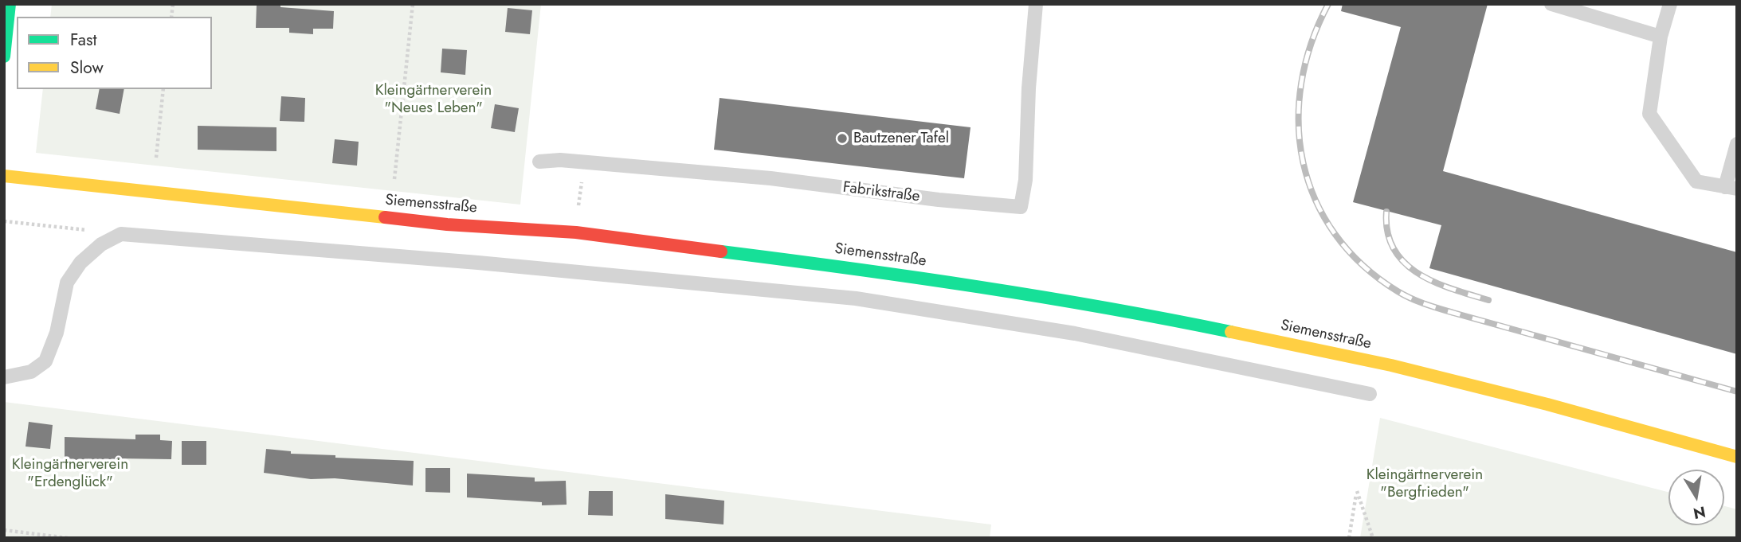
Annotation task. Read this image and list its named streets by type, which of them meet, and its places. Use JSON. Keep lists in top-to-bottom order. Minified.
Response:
{"streets":{"main road":["Siemensstraße"],"lane":["Fabrikstraße"]},"parks":["Kleingärtnerverein \"Neues Leben\"","Kleingärtnerverein \"Erdenglück\"","Kleingärtnerverein \"Bergfrieden\""],"places":["Bautzener Tafel"],"legend":["Fast","Slow"],"north":"bottom"}
